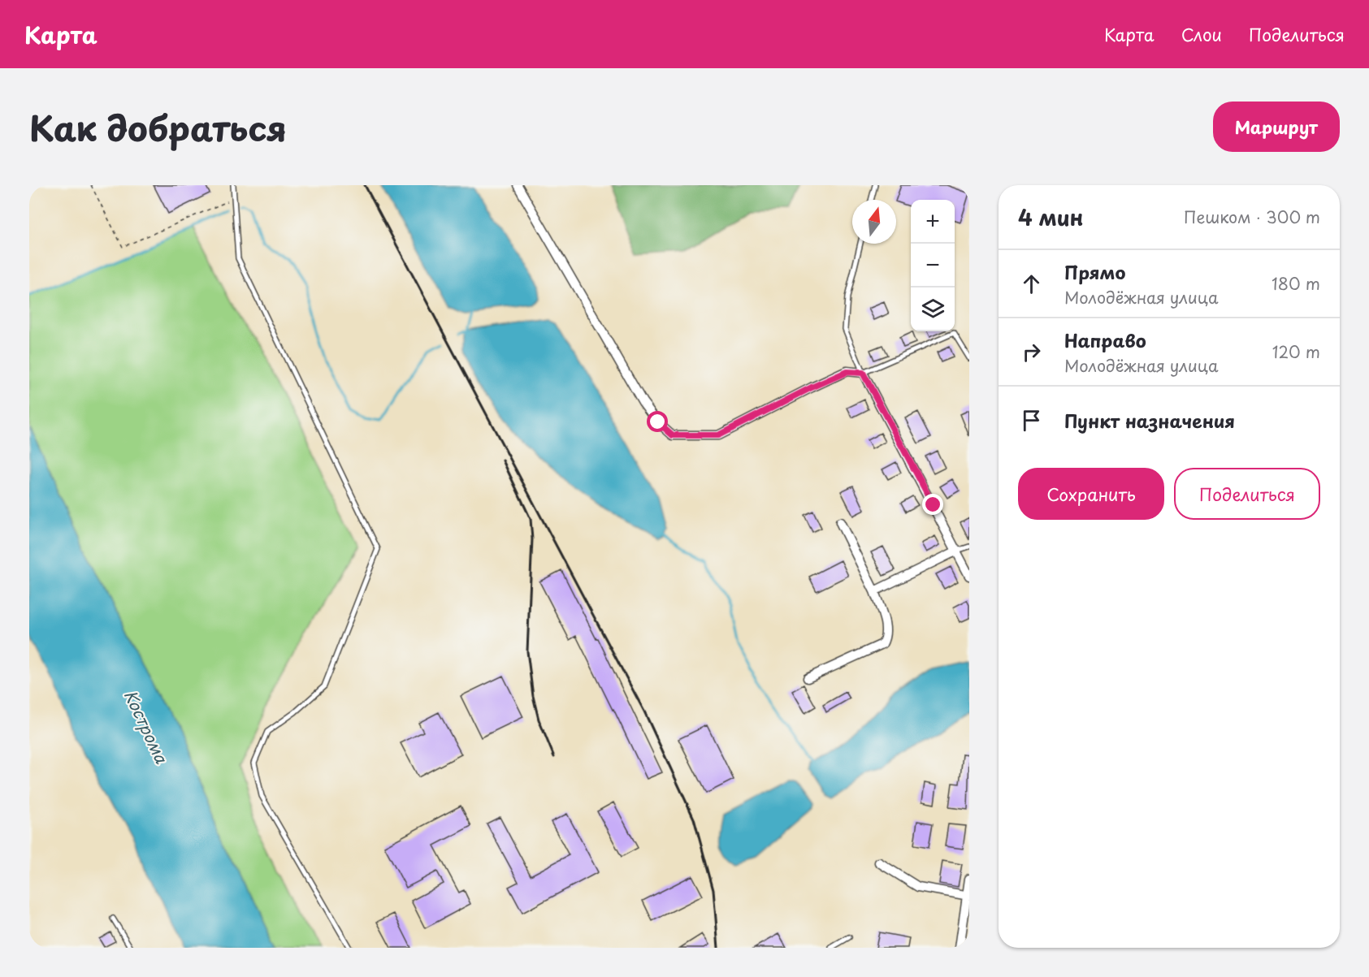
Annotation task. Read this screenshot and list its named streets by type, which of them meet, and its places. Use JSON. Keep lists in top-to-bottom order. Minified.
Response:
{"water":["Кострома"],"north":"top","page":{"header":"Карта","nav":["Карта","Слои","Поделиться"],"title":"Как добраться","buttons":["Маршрут",["Сохранить","Поделиться"]],"heading":["4 мин","Пешком · 300 m"],"map_buttons":["+","−"],"list":[["Прямо","Молодёжная улица","180 m"],["Направо","Молодёжная улица","120 m"],"Пункт назначения"]}}
